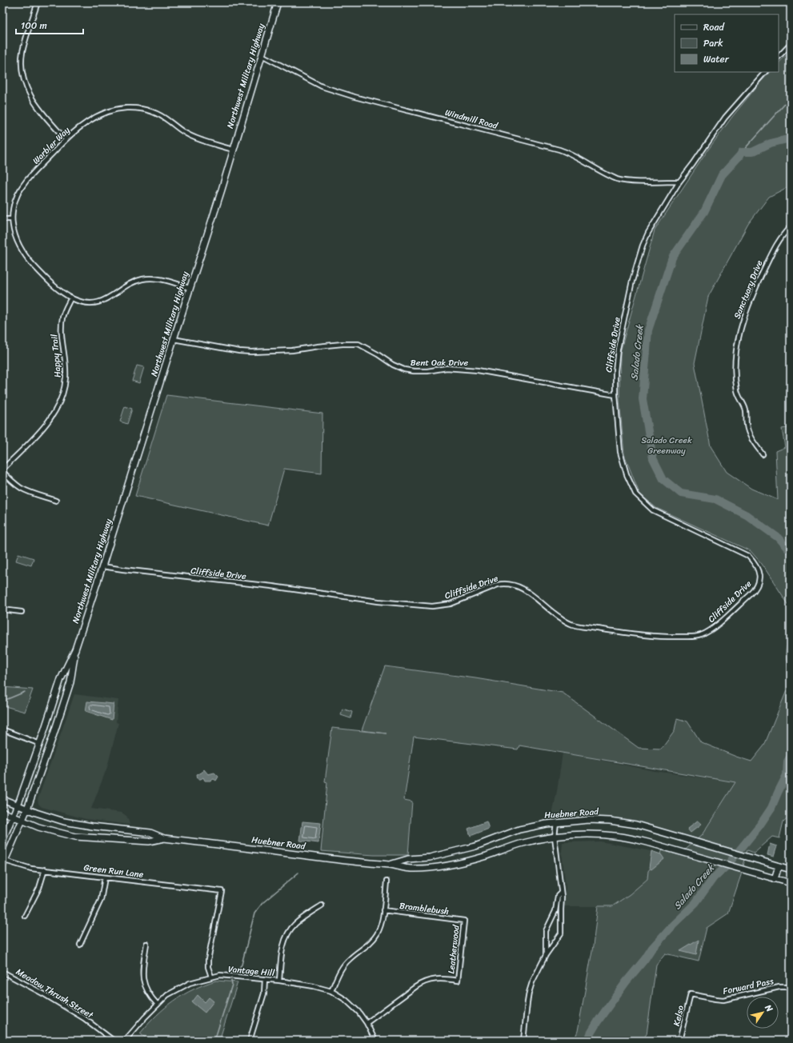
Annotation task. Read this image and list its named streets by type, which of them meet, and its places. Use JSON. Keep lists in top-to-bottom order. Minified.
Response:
{"streets":{"main road":["Northwest Military Highway","Huebner Road"],"street":["Windmill Road","Warbler Way","Sanctuary Drive","Cliffside Drive","Happy Trail","Bent Oak Drive","Green Run Lane","Bramblebush","Leatherwood","Vantage Hill","Forward Pass","Meadow Thrush Street","Kelso"]},"crossings":[["Northwest Military Highway","Windmill Road"],["Northwest Military Highway","Warbler Way"],["Northwest Military Highway","Cliffside Drive"],["Northwest Military Highway","Bent Oak Drive"],["Northwest Military Highway","Huebner Road"],["Northwest Military Highway","Green Run Lane"],["Windmill Road","Cliffside Drive"],["Warbler Way","Happy Trail"],["Cliffside Drive","Bent Oak Drive"],["Green Run Lane","Vantage Hill"],["Bramblebush","Leatherwood"],["Leatherwood","Vantage Hill"],["Forward Pass","Kelso"]],"water":["Salado Creek"],"parks":["Salado Creek Greenway"],"legend":["Road","Park","Water"],"scale_bar":"100 m","north":"top right"}
